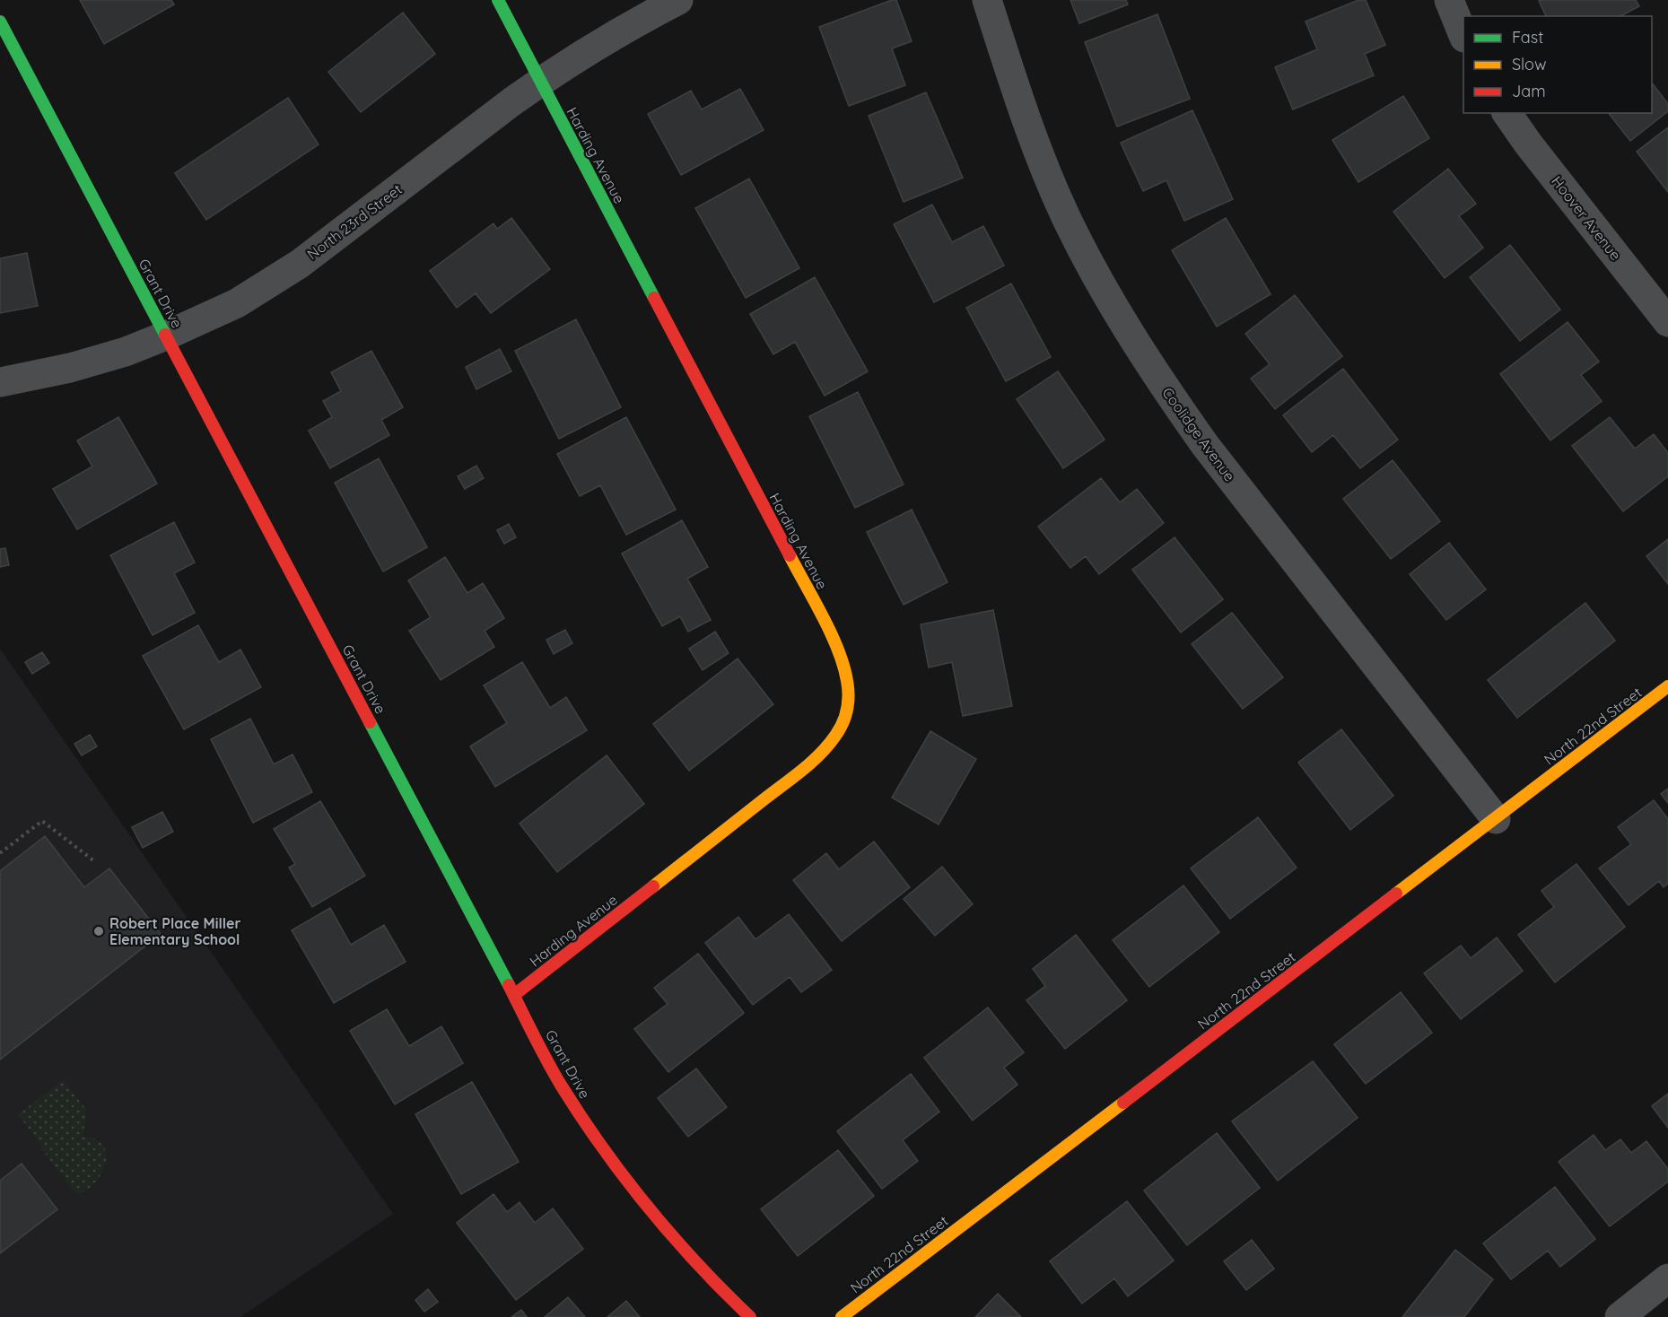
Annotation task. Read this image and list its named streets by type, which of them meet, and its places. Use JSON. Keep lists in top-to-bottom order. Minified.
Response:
{"streets":{"street":["Harding Avenue","Hoover Avenue","North 23rd Street","Grant Drive","Coolidge Avenue","North 22nd Street"]},"crossings":[["Harding Avenue","North 23rd Street"],["Harding Avenue","Grant Drive"],["North 23rd Street","Grant Drive"],["Coolidge Avenue","North 22nd Street"]],"places":["Robert Place Miller Elementary School"],"legend":["Fast","Slow","Jam"]}
